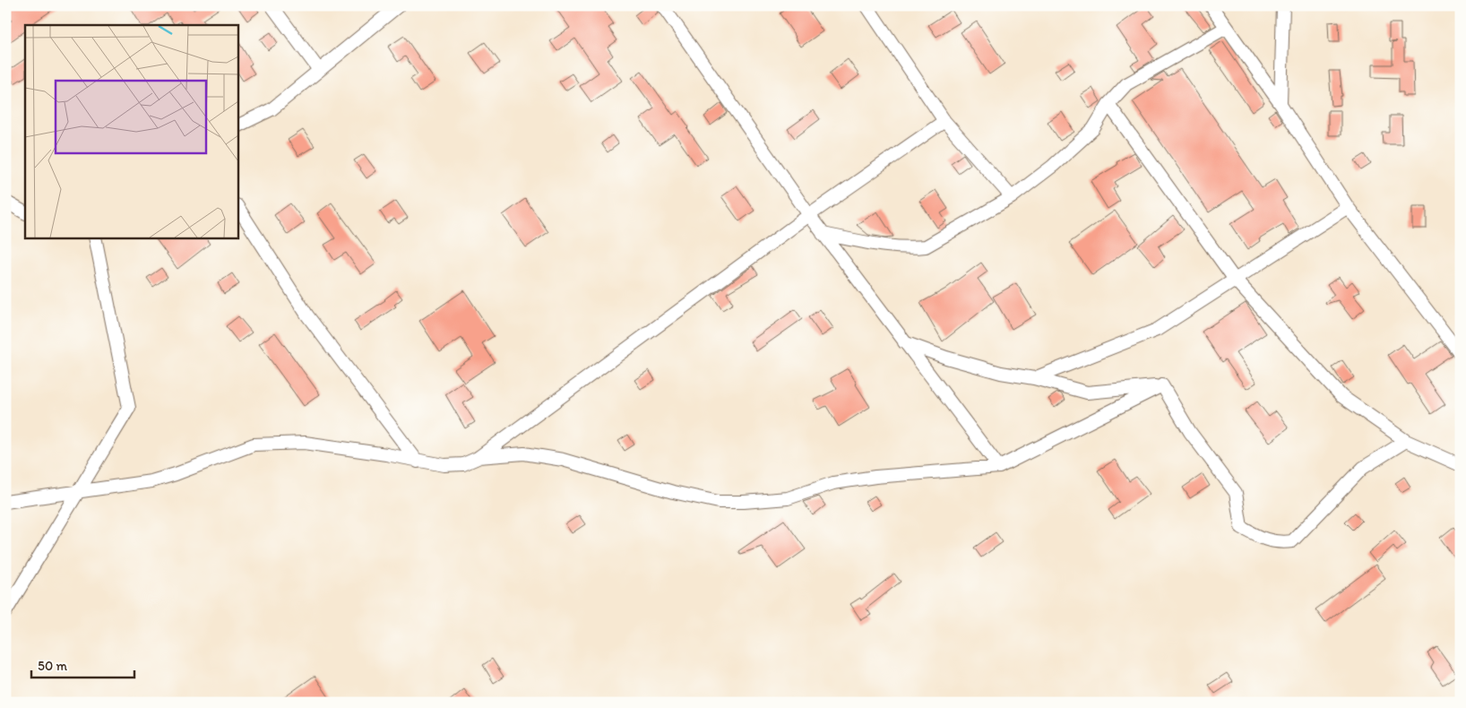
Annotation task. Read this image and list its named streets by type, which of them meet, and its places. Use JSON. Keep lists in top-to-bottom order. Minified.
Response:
{"scale_bar":"50 m"}
